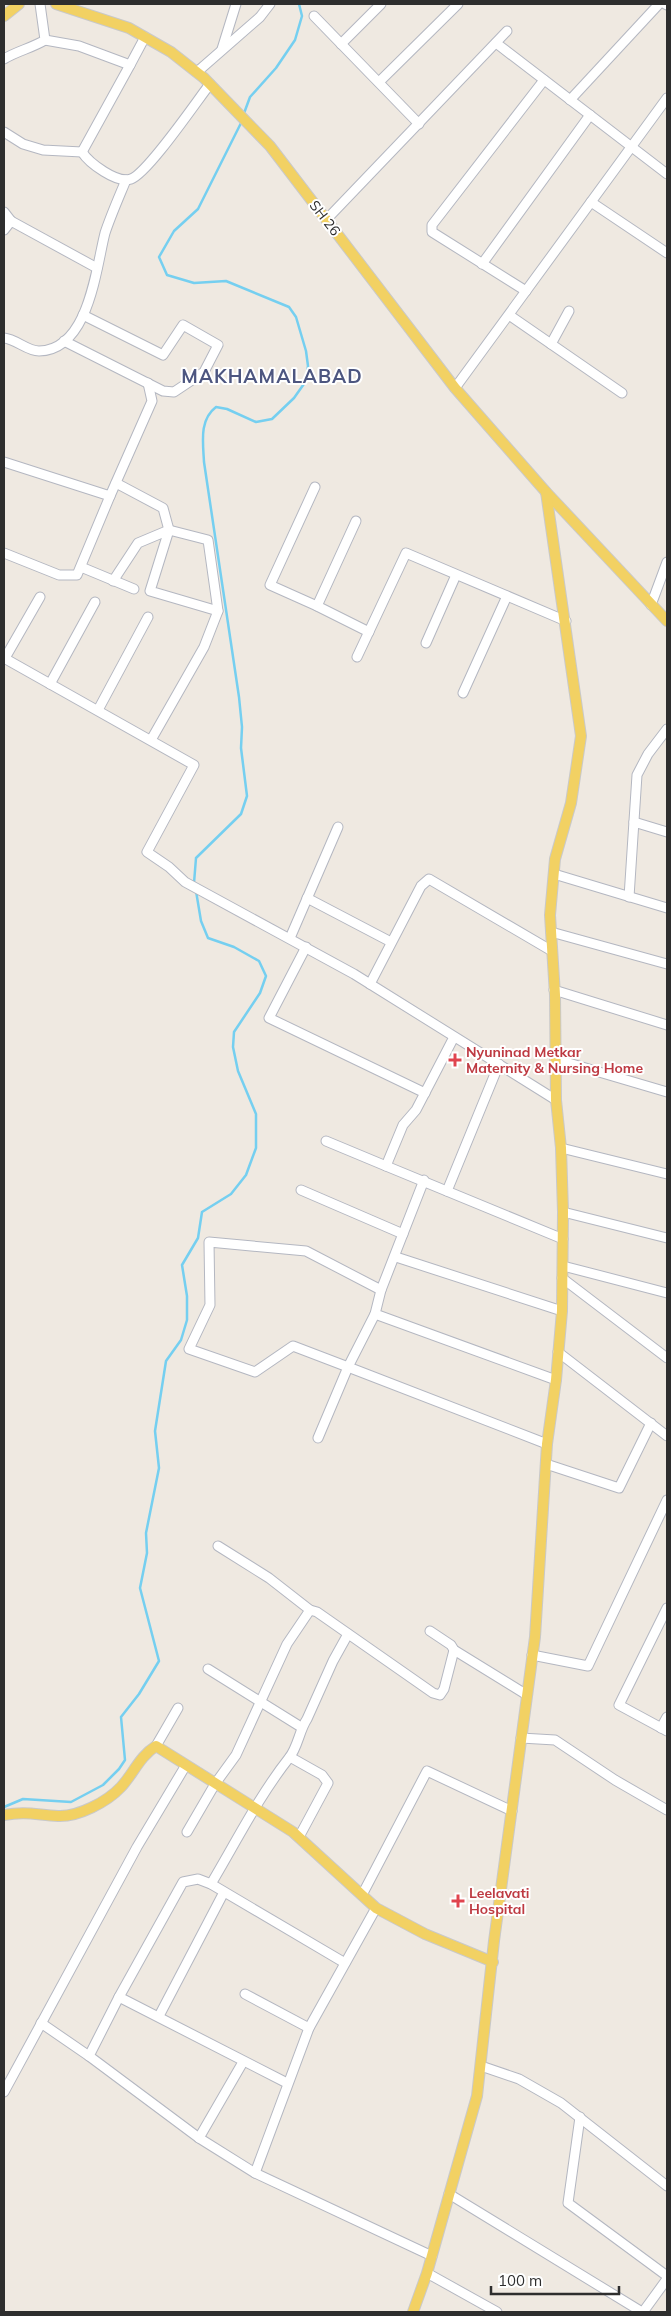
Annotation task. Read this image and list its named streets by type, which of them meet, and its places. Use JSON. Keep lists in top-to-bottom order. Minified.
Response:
{"streets":{"main road":["SH 26"]},"districts":["MAKHAMALABAD"],"places":{"health":["Nyuninad Metkar Maternity & Nursing Home","Leelavati Hospital"]},"scale_bar":"100 m"}
